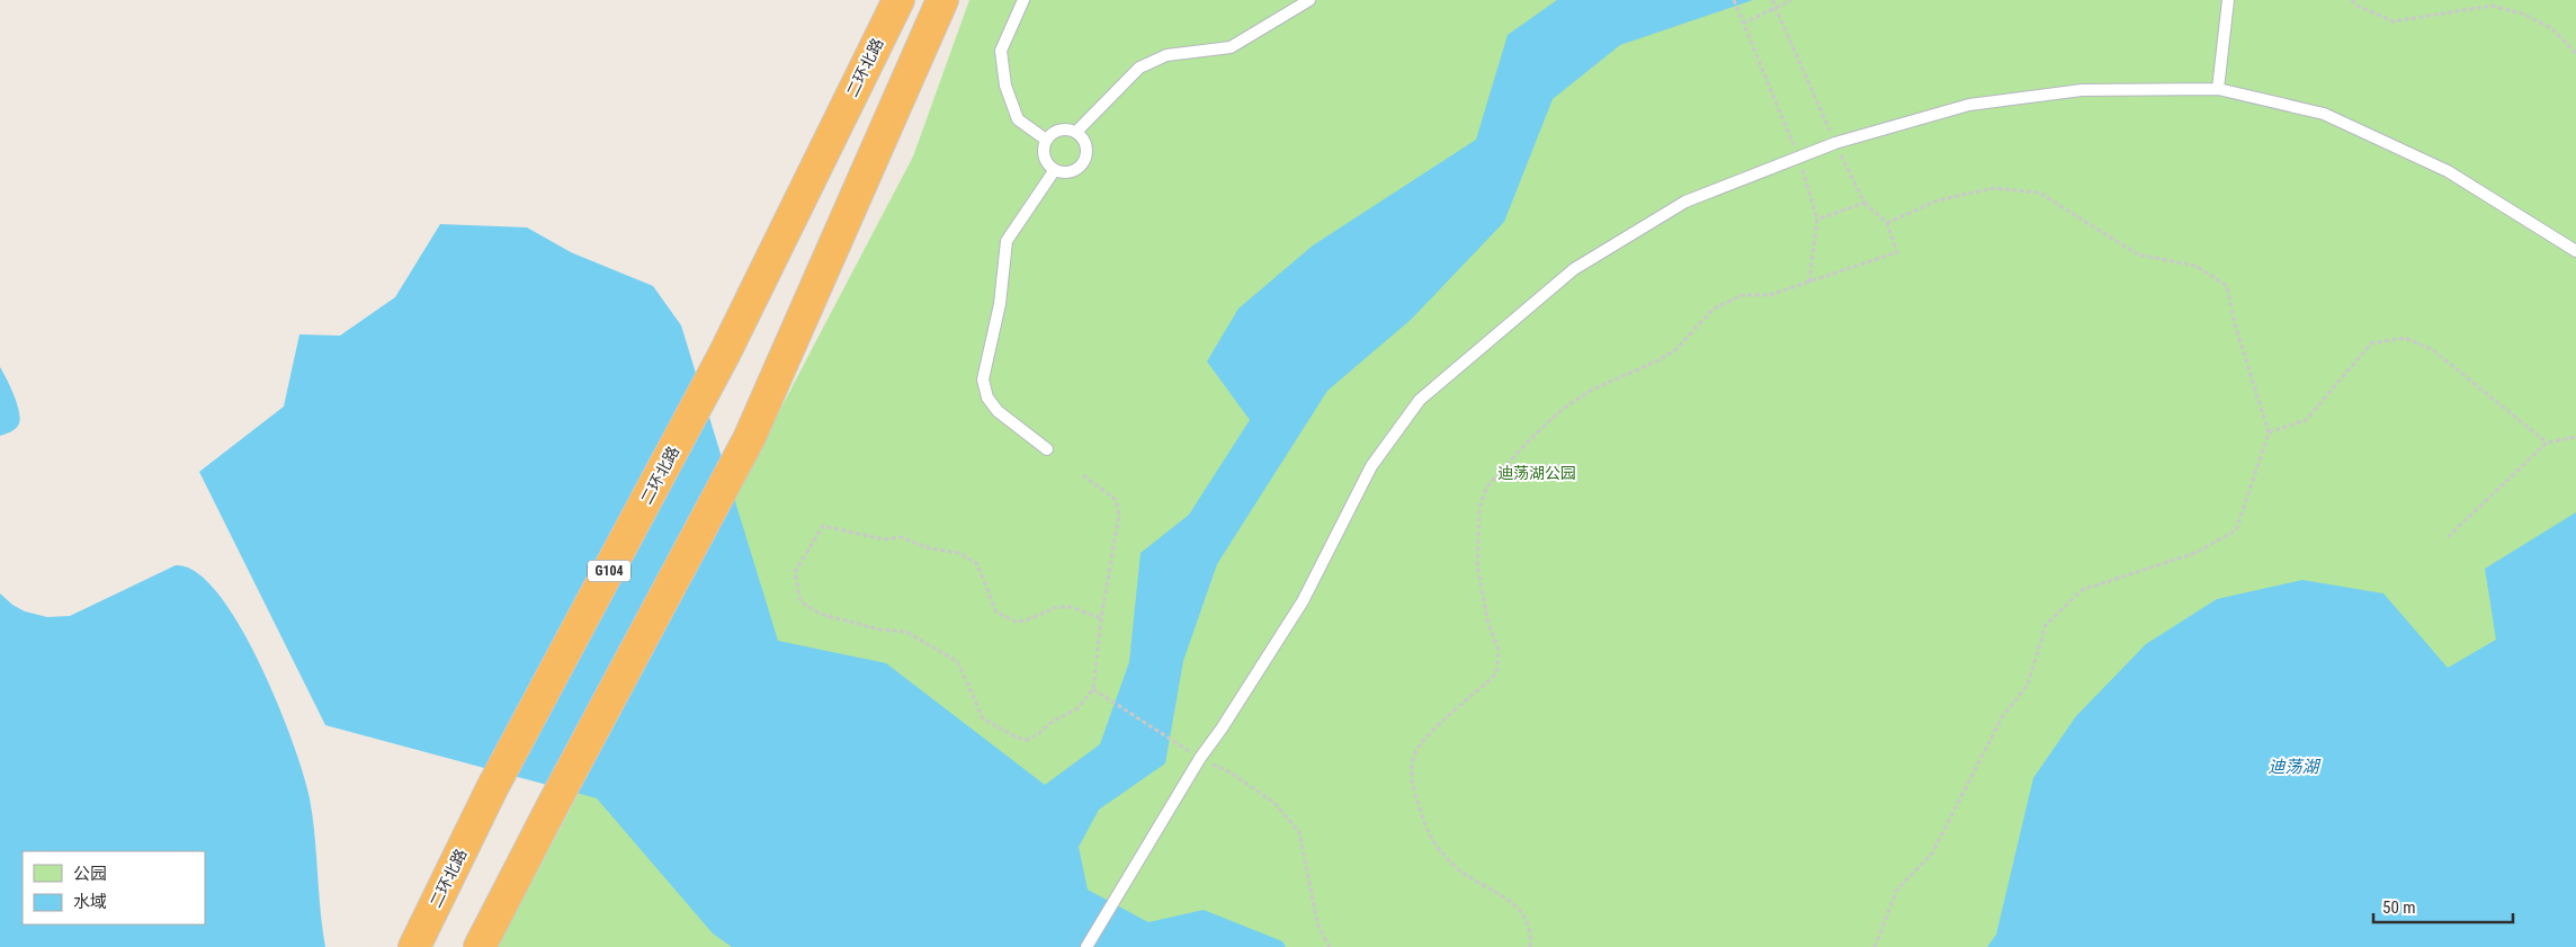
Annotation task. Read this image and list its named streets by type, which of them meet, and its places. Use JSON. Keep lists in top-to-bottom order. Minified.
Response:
{"streets":{"highway":["二环北路","G104"]},"water":["迪荡湖"],"parks":["迪荡湖公园"],"legend":["公园","水域"],"scale_bar":"50 m"}
